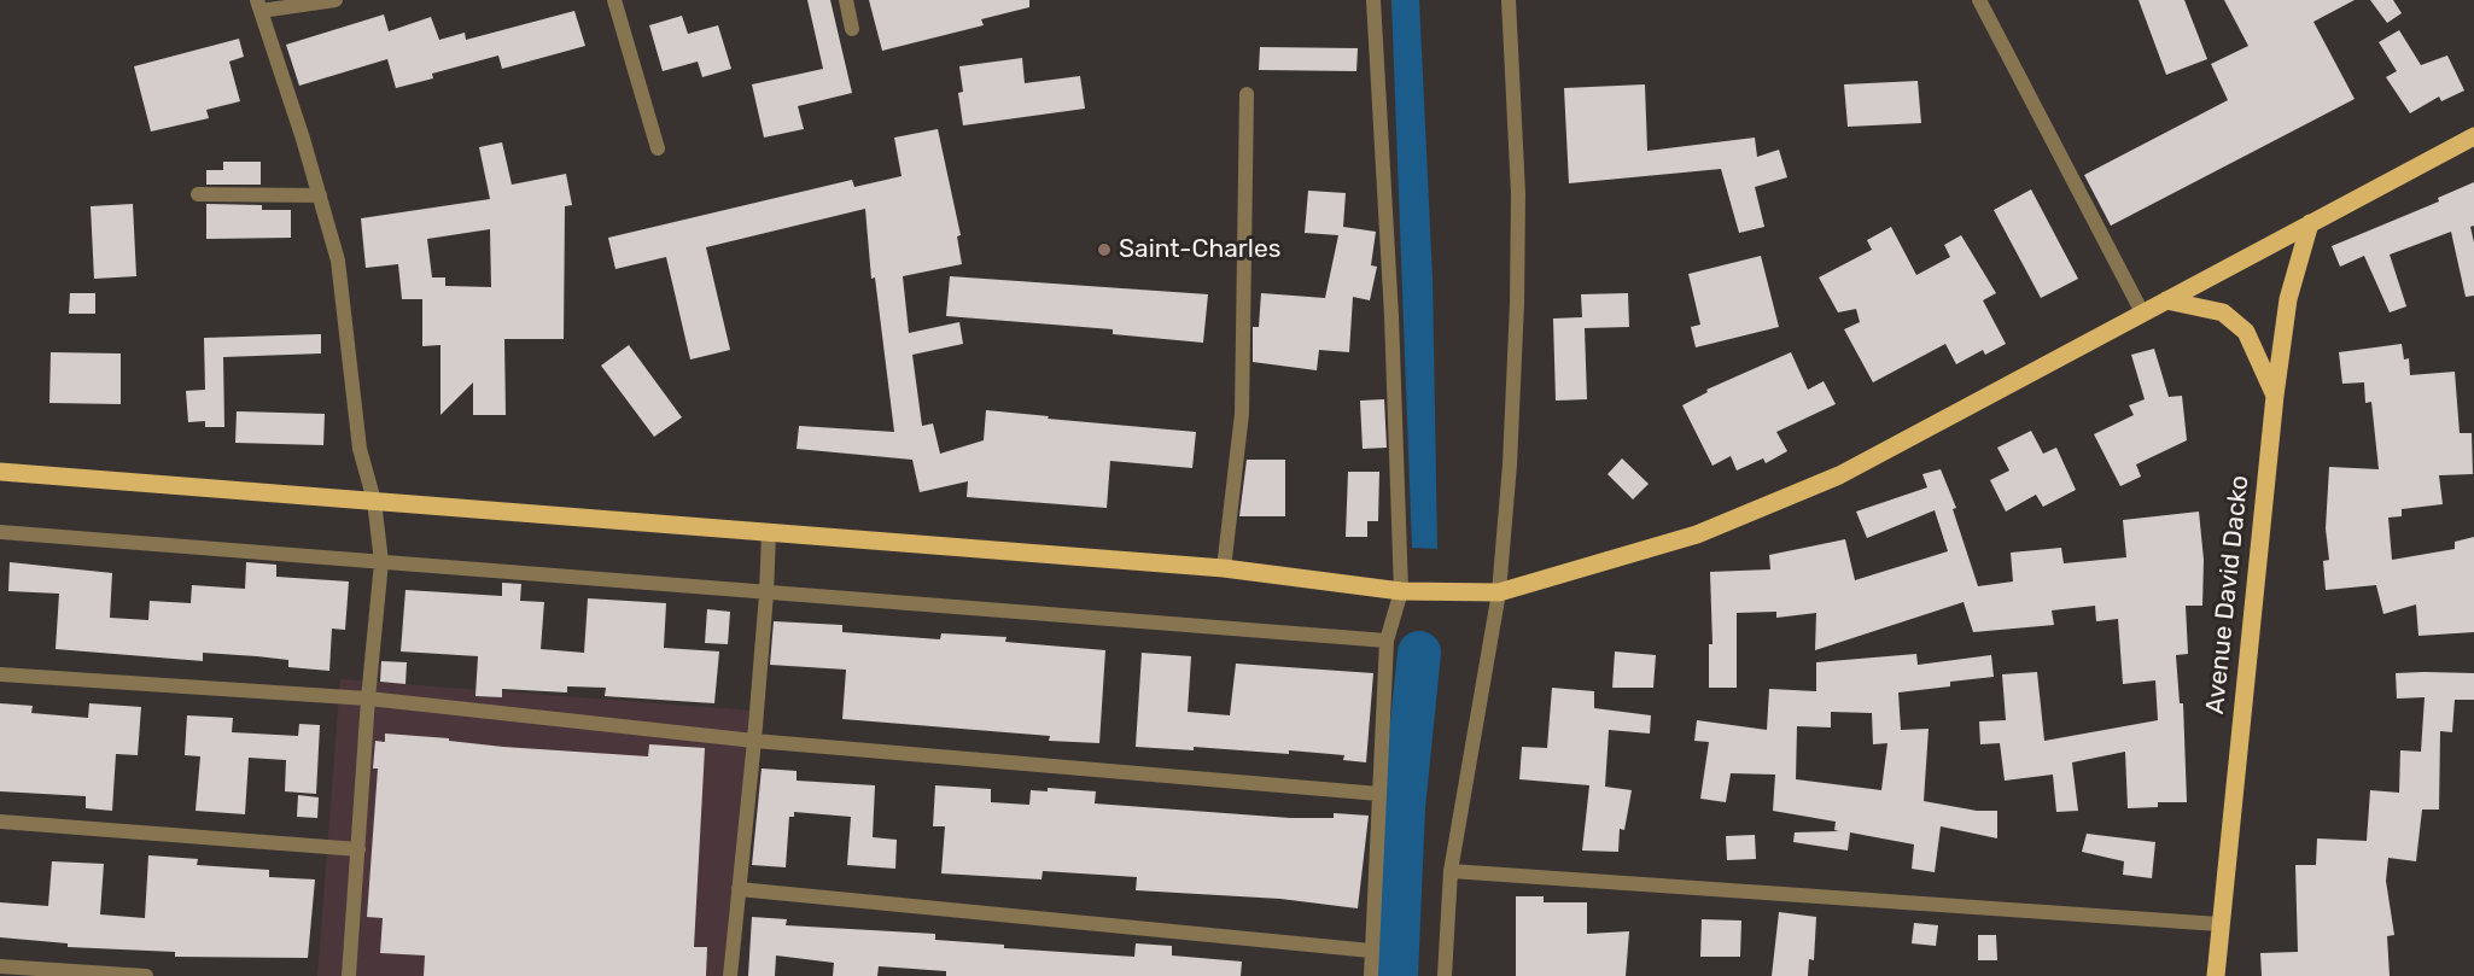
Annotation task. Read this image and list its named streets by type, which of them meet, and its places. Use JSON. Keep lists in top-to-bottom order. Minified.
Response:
{"streets":{"main road":["Avenue David Dacko"]},"places":["Saint-Charles"]}
